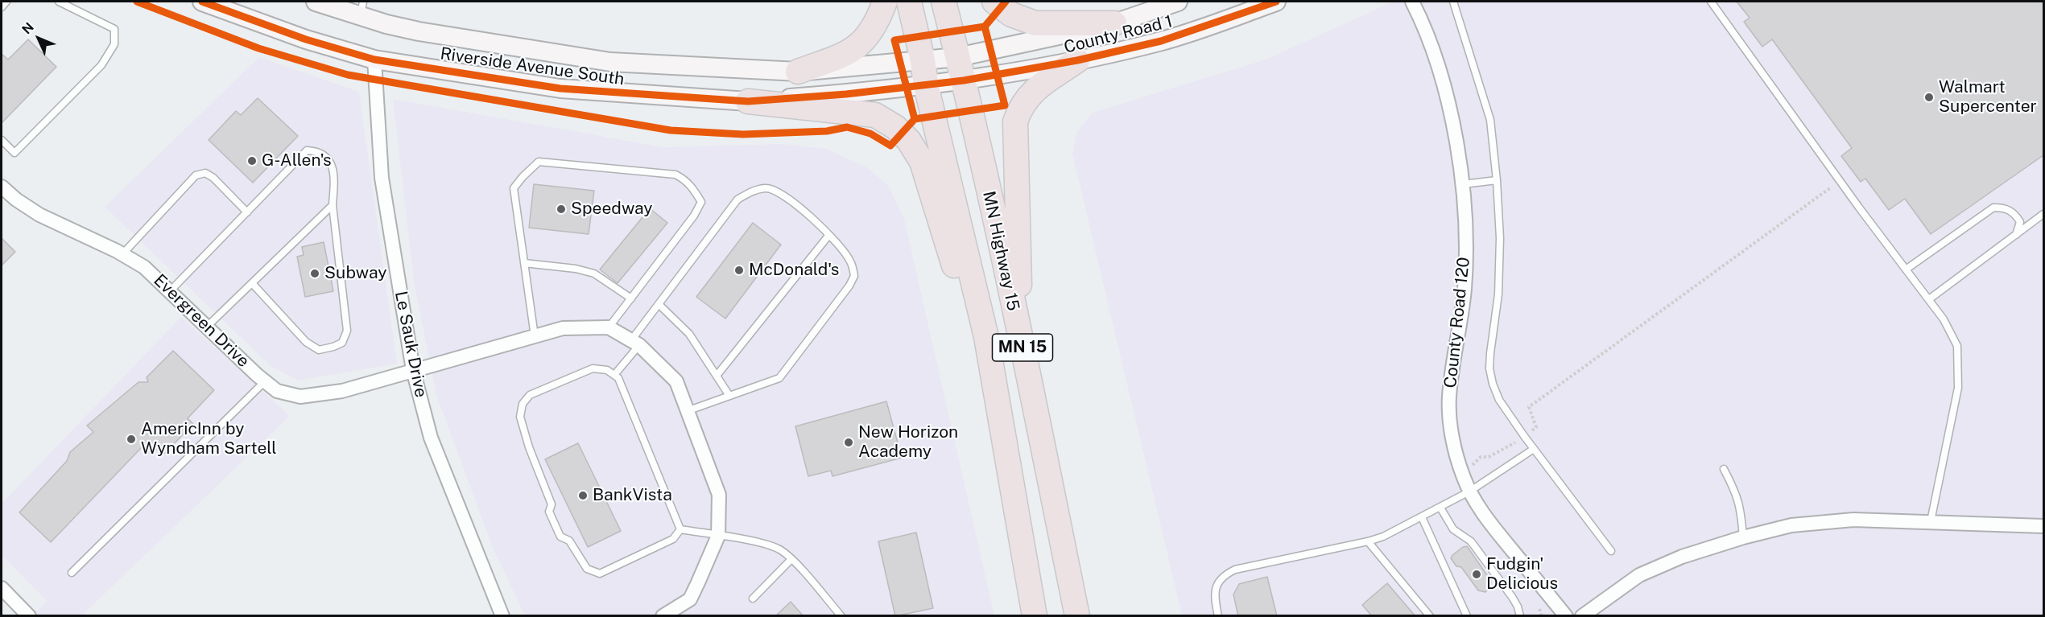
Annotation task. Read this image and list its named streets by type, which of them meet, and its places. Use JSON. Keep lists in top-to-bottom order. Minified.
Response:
{"streets":{"highway":["MN Highway 15","MN 15"],"street":["County Road 1","Riverside Avenue South","Evergreen Drive","County Road 120","Le Sauk Drive"]},"crossings":[["County Road 1","Riverside Avenue South"],["County Road 1","MN Highway 15"],["County Road 1","MN 15"],["Riverside Avenue South","MN Highway 15"],["Riverside Avenue South","Le Sauk Drive"],["Riverside Avenue South","MN 15"],["MN Highway 15","MN 15"],["Evergreen Drive","Le Sauk Drive"]],"places":["Walmart Supercenter","G-Allen's","Speedway","McDonald's","Subway","AmericInn by Wyndham Sartell","New Horizon Academy","BankVista","Fudgin' Delicious"],"north":"top left"}
